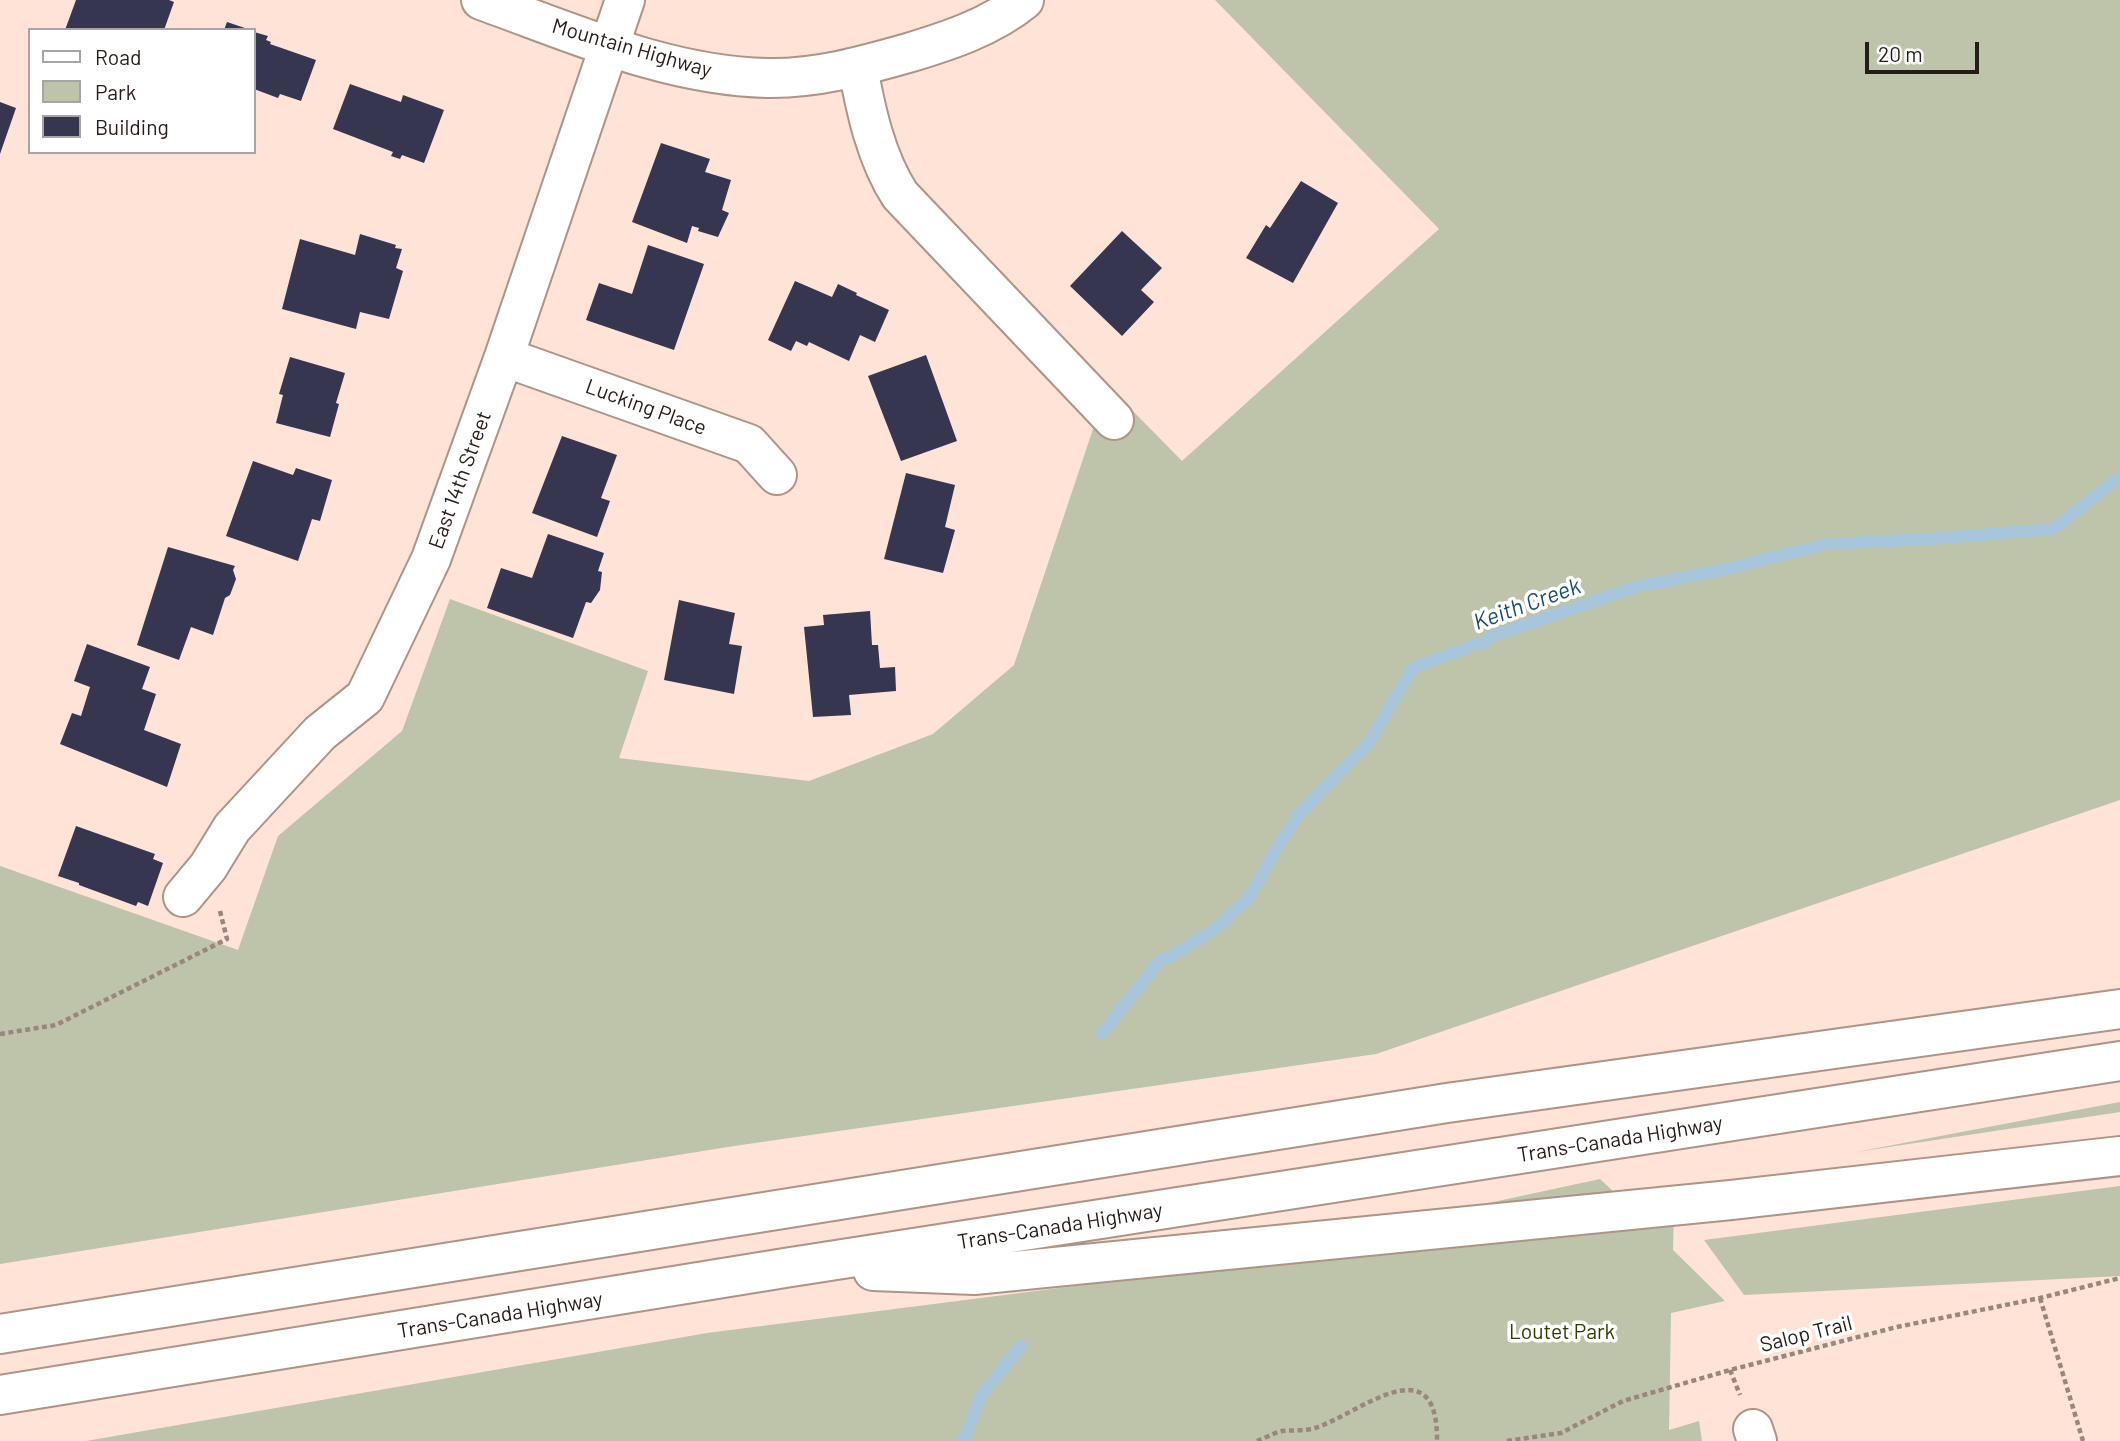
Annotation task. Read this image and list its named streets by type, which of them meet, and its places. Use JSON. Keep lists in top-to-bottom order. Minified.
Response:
{"streets":{"main road":["Mountain Highway","Lucking Place","East 14th Street","Trans-Canada Highway"],"path":["Salop Trail"]},"crossings":[["Mountain Highway","East 14th Street"],["Lucking Place","East 14th Street"]],"water":["Keith Creek"],"parks":["Loutet Park"],"legend":["Road","Park","Building"],"scale_bar":"20 m"}
